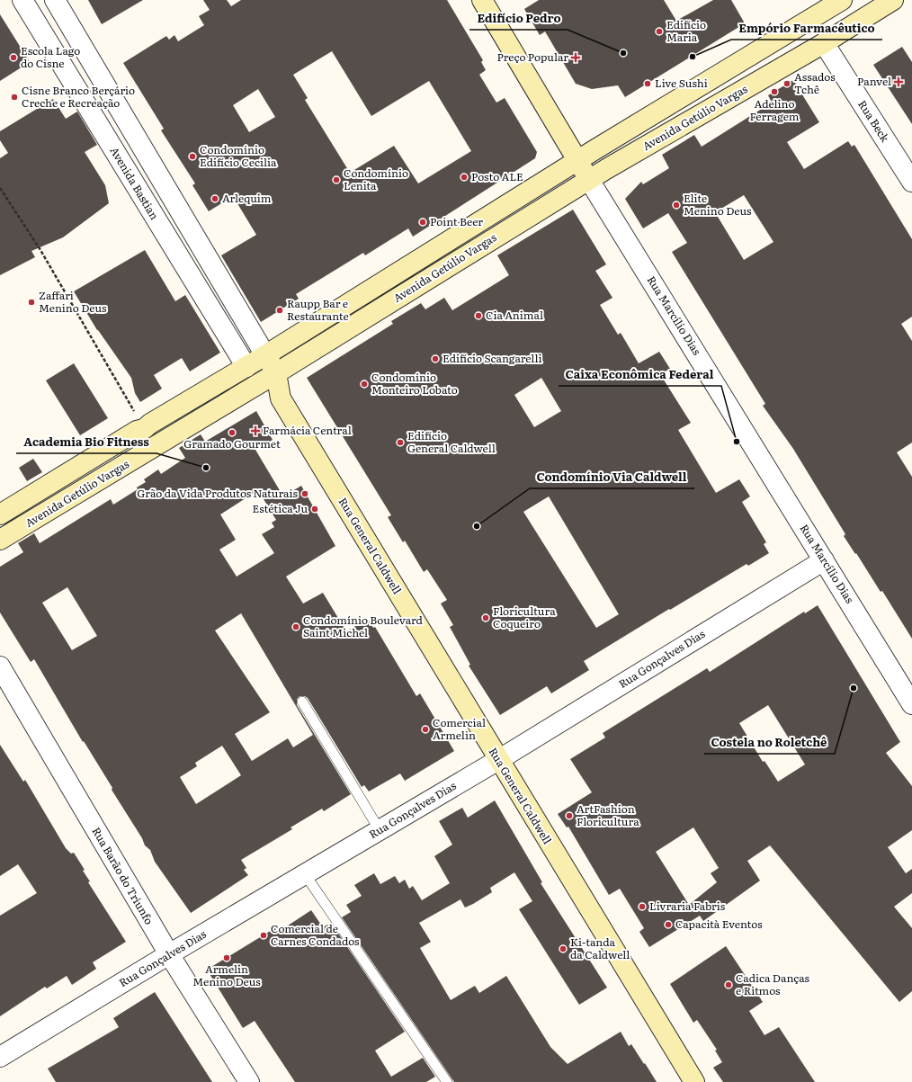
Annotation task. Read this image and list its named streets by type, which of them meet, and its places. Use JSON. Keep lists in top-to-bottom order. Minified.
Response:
{"streets":{"main road":["Avenida Getúlio Vargas","Rua Marcílio Dias","Rua General Caldwell"],"street":["Rua Beck","Avenida Bastian","Rua Gonçalves Dias","Rua Barão do Triunfo"]},"crossings":[["Avenida Getúlio Vargas","Rua Beck"],["Avenida Getúlio Vargas","Avenida Bastian"],["Avenida Getúlio Vargas","Rua Marcílio Dias"],["Avenida Getúlio Vargas","Rua General Caldwell"],["Avenida Bastian","Rua General Caldwell"],["Rua Marcílio Dias","Rua Gonçalves Dias"],["Rua General Caldwell","Rua Gonçalves Dias"],["Rua Gonçalves Dias","Rua Barão do Triunfo"]],"places":{"other":["Edifício Maria","Edifício Pedro","Empório Farmacêutico","Escola Lago do Cisne","Live Sushi","Assados Tchê","Adelino Ferragem","Cisne Branco Berçário Creche e Recreação","Condomínio Edifício Cecilia","Posto ALE","Condomínio Lenita","Arlequim","Elite Menino Deus","Point Beer","Zaffari Menino Deus","Raupp Bar e Restaurante","Cia Animal","Edifício Scangarelli","Condomínio Monteiro Lobato","Gramado Gourmet","Caixa Econômica Federal","Edifício General Caldwell","Academia Bio Fitness","Grão da Vida Produtos Naturais","Estética Ju","Condomínio Via Caldwell","Floricultura Coqueiro","Condomínio Boulevard Saint Michel","Costela no Roletchê","Comercial Armelin","ArtFashion Floricultura","Livraria Fabris","Capacità Eventos","Comercial de Carnes Condados","Ki-tanda da Caldwell","Armelin Menino Deus","Cadica Danças e Ritmos"],"health":["Preço Popular","Panvel","Farmácia Central"]}}
